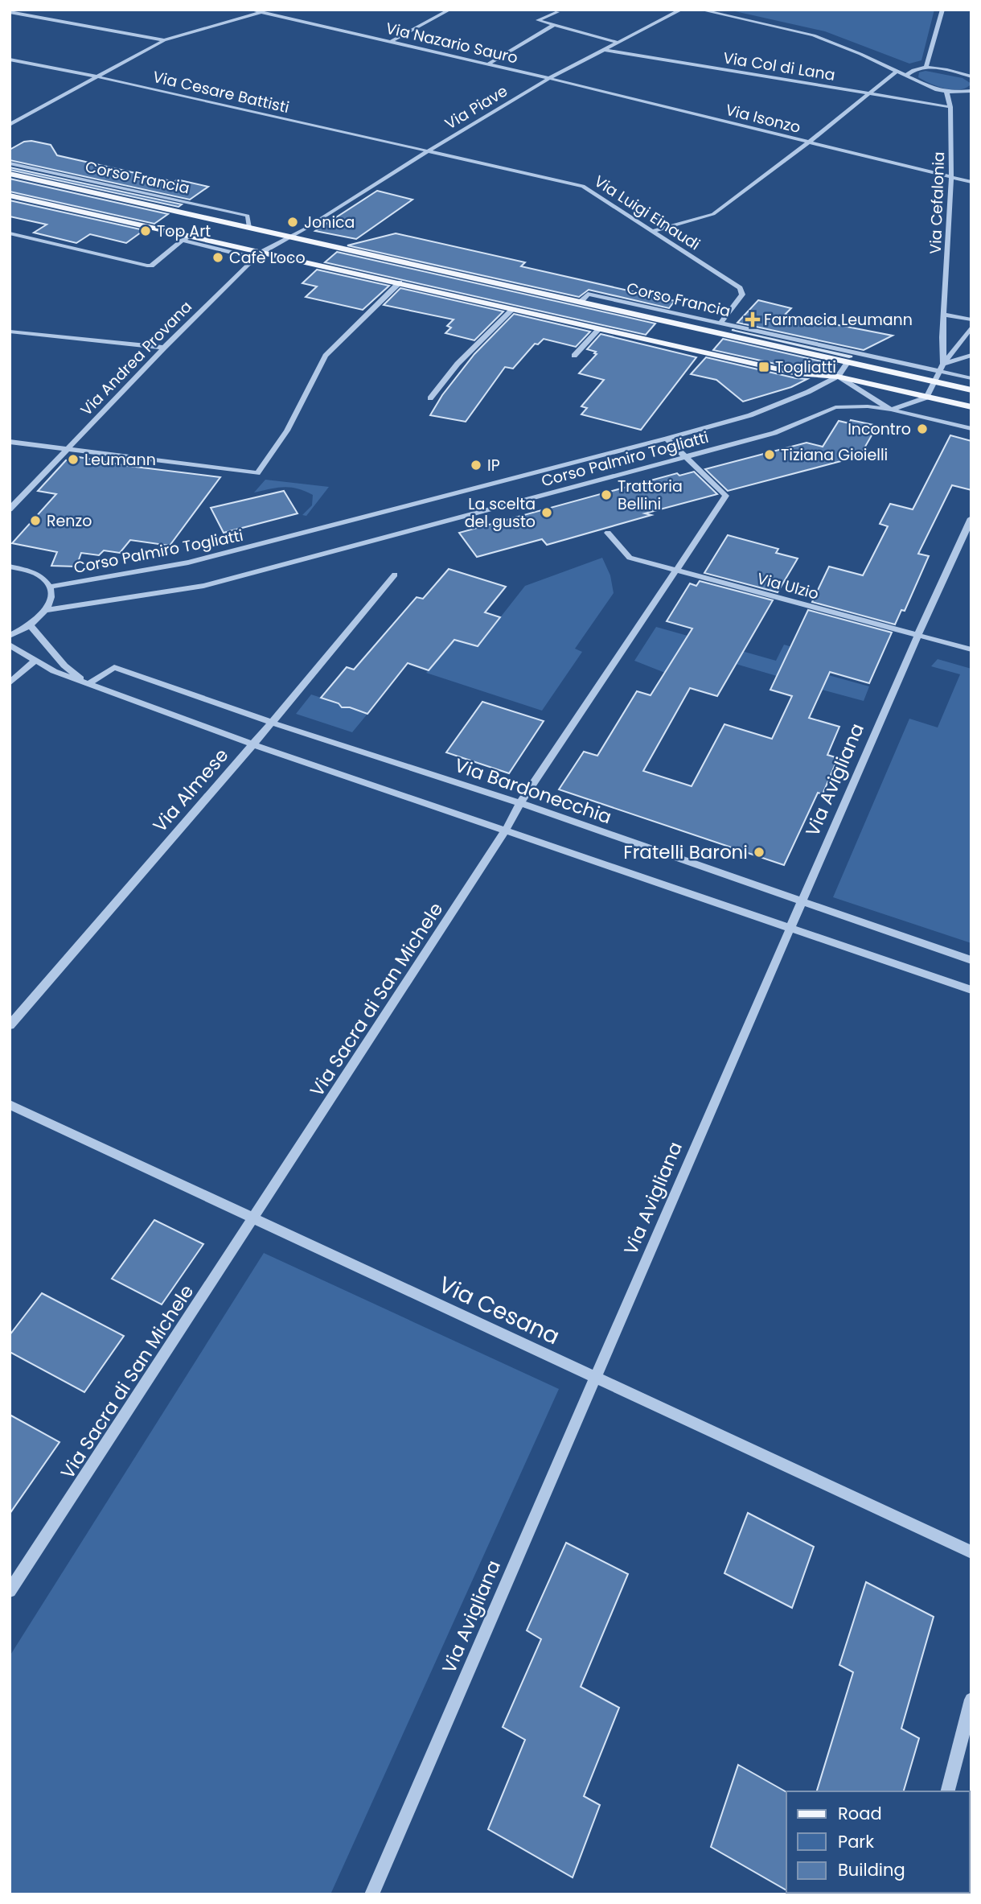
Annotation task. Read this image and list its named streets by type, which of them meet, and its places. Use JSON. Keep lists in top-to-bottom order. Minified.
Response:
{"streets":{"main road":["Corso Francia"],"street":["Via Nazario Sauro","Via Col di Lana","Via Cesare Battisti","Via Piave","Via Isonzo","Via Cefalonia","Via Luigi Einaudi","Via Andrea Provana","Corso Palmiro Togliatti","Via Ulzio","Via Avigliana","Via Almese","Via Bardonecchia","Via Sacra di San Michele","Via Cesana"]},"crossings":[["Via Nazario Sauro","Via Piave"],["Via Nazario Sauro","Via Isonzo"],["Via Col di Lana","Via Piave"],["Via Col di Lana","Via Cefalonia"],["Via Cesare Battisti","Via Piave"],["Via Cesare Battisti","Via Luigi Einaudi"],["Via Piave","Via Isonzo"],["Via Piave","Corso Francia"],["Via Piave","Via Luigi Einaudi"],["Via Piave","Via Andrea Provana"],["Via Isonzo","Via Cefalonia"],["Corso Francia","Via Luigi Einaudi"],["Corso Francia","Via Andrea Provana"],["Corso Palmiro Togliatti","Via Sacra di San Michele"],["Via Ulzio","Via Avigliana"],["Via Ulzio","Via Sacra di San Michele"],["Via Avigliana","Via Bardonecchia"],["Via Avigliana","Via Cesana"],["Via Almese","Via Bardonecchia"],["Via Bardonecchia","Via Sacra di San Michele"],["Via Sacra di San Michele","Via Cesana"]],"places":{"other":["Jonica","Top Art","Cafè Loco","Incontro","Tiziana Gioielli","Leumann","IP","Trattoria Bellini","La scelta del gusto","Renzo","Fratelli Baroni"],"health":["Farmacia Leumann"],"transit":["Togliatti"]},"legend":["Road","Park","Building"]}
